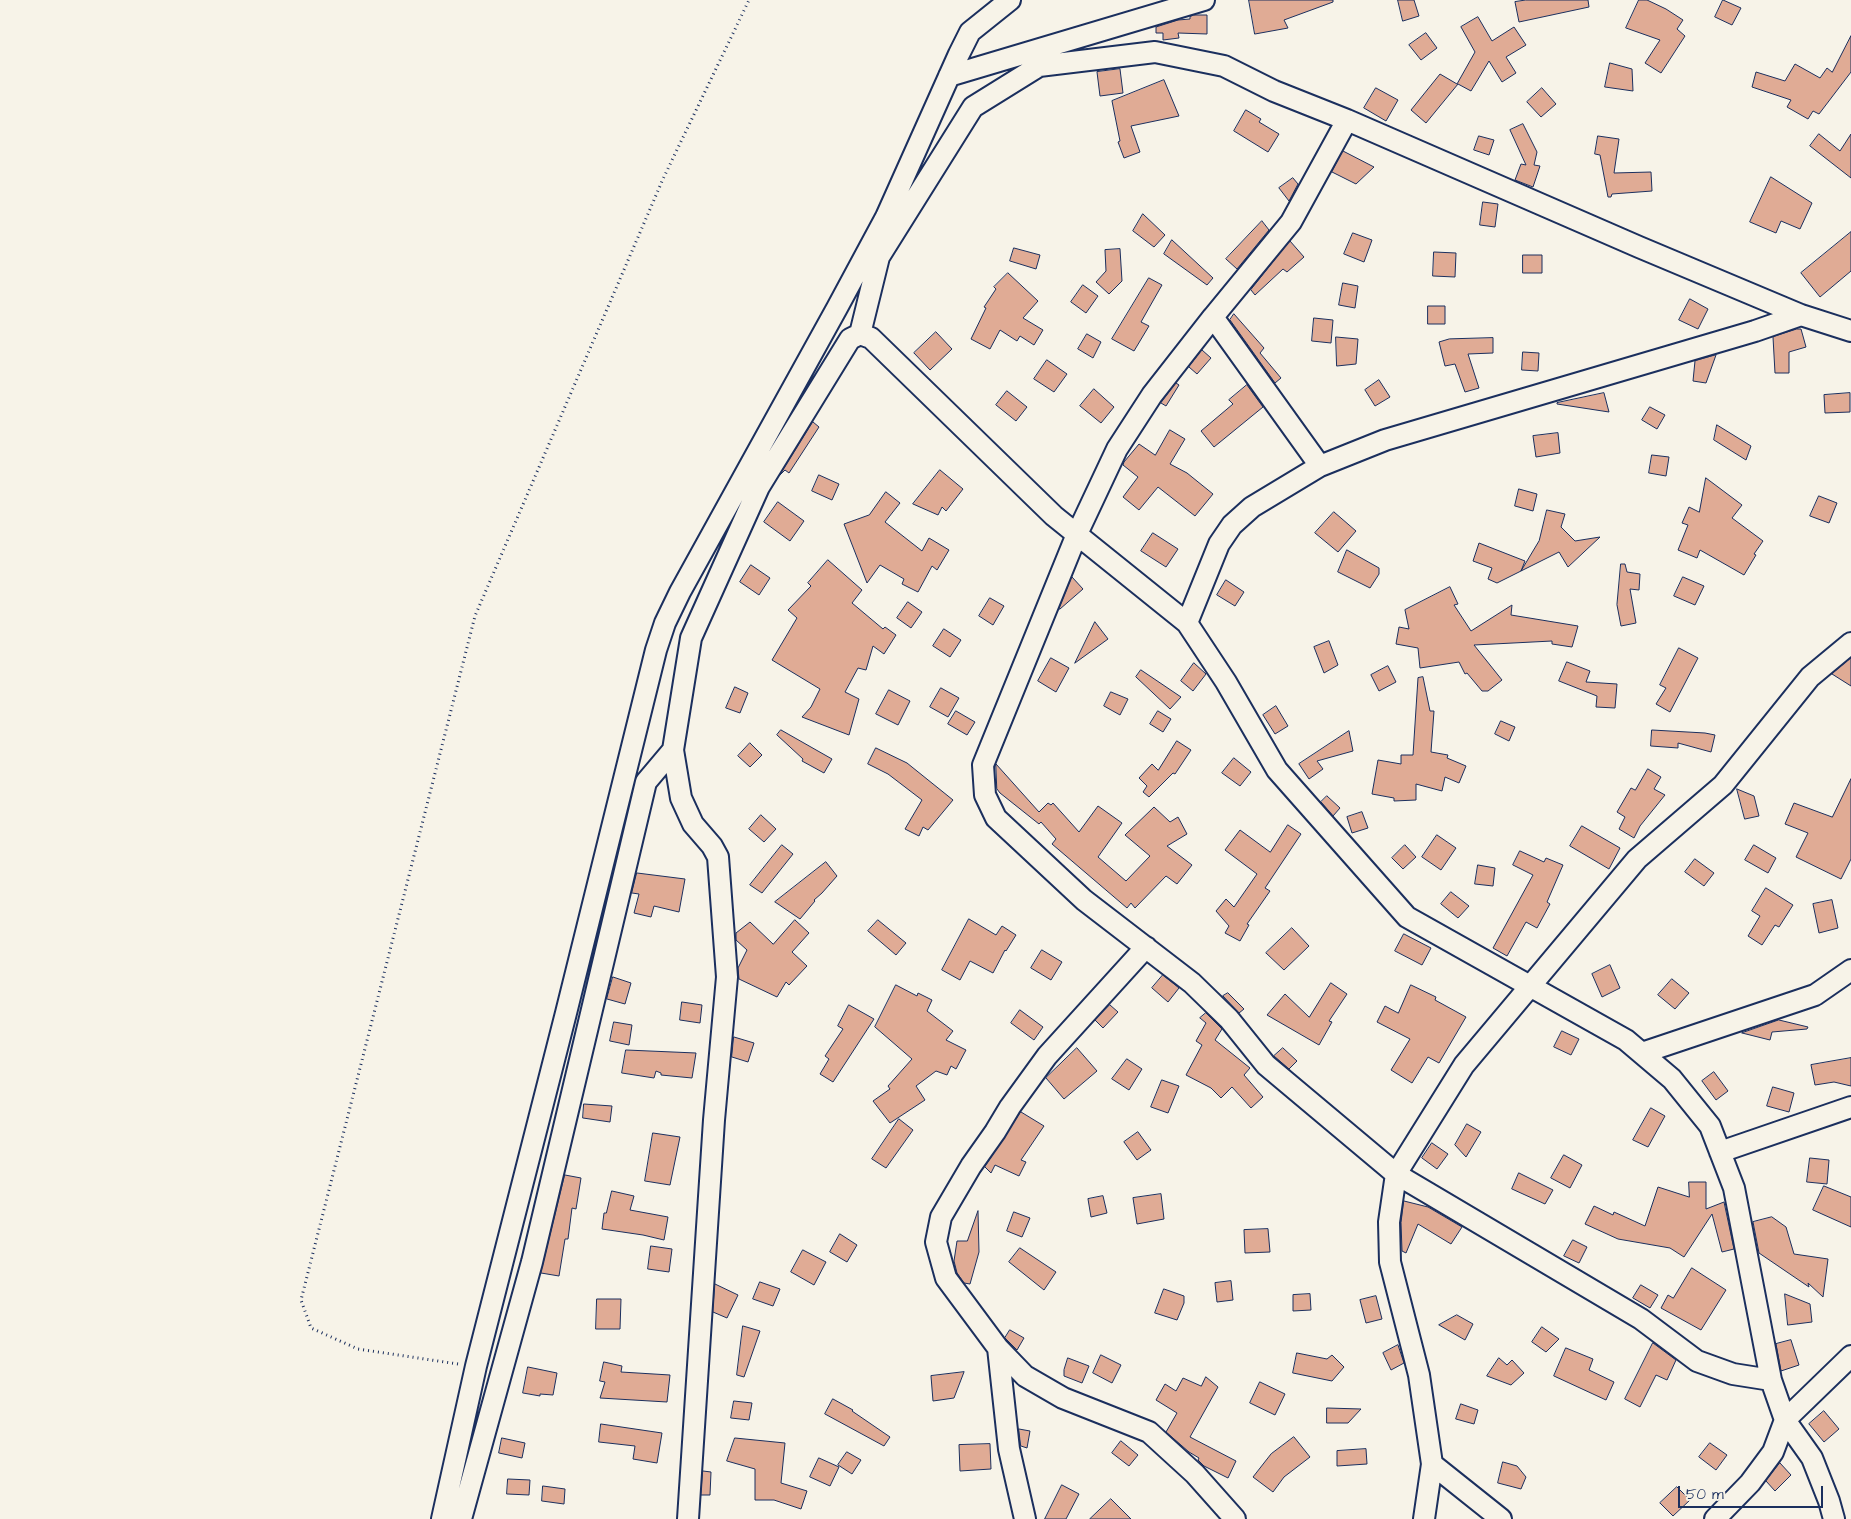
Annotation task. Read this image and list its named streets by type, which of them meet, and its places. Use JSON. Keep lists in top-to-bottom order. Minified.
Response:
{"scale_bar":"50 m"}
